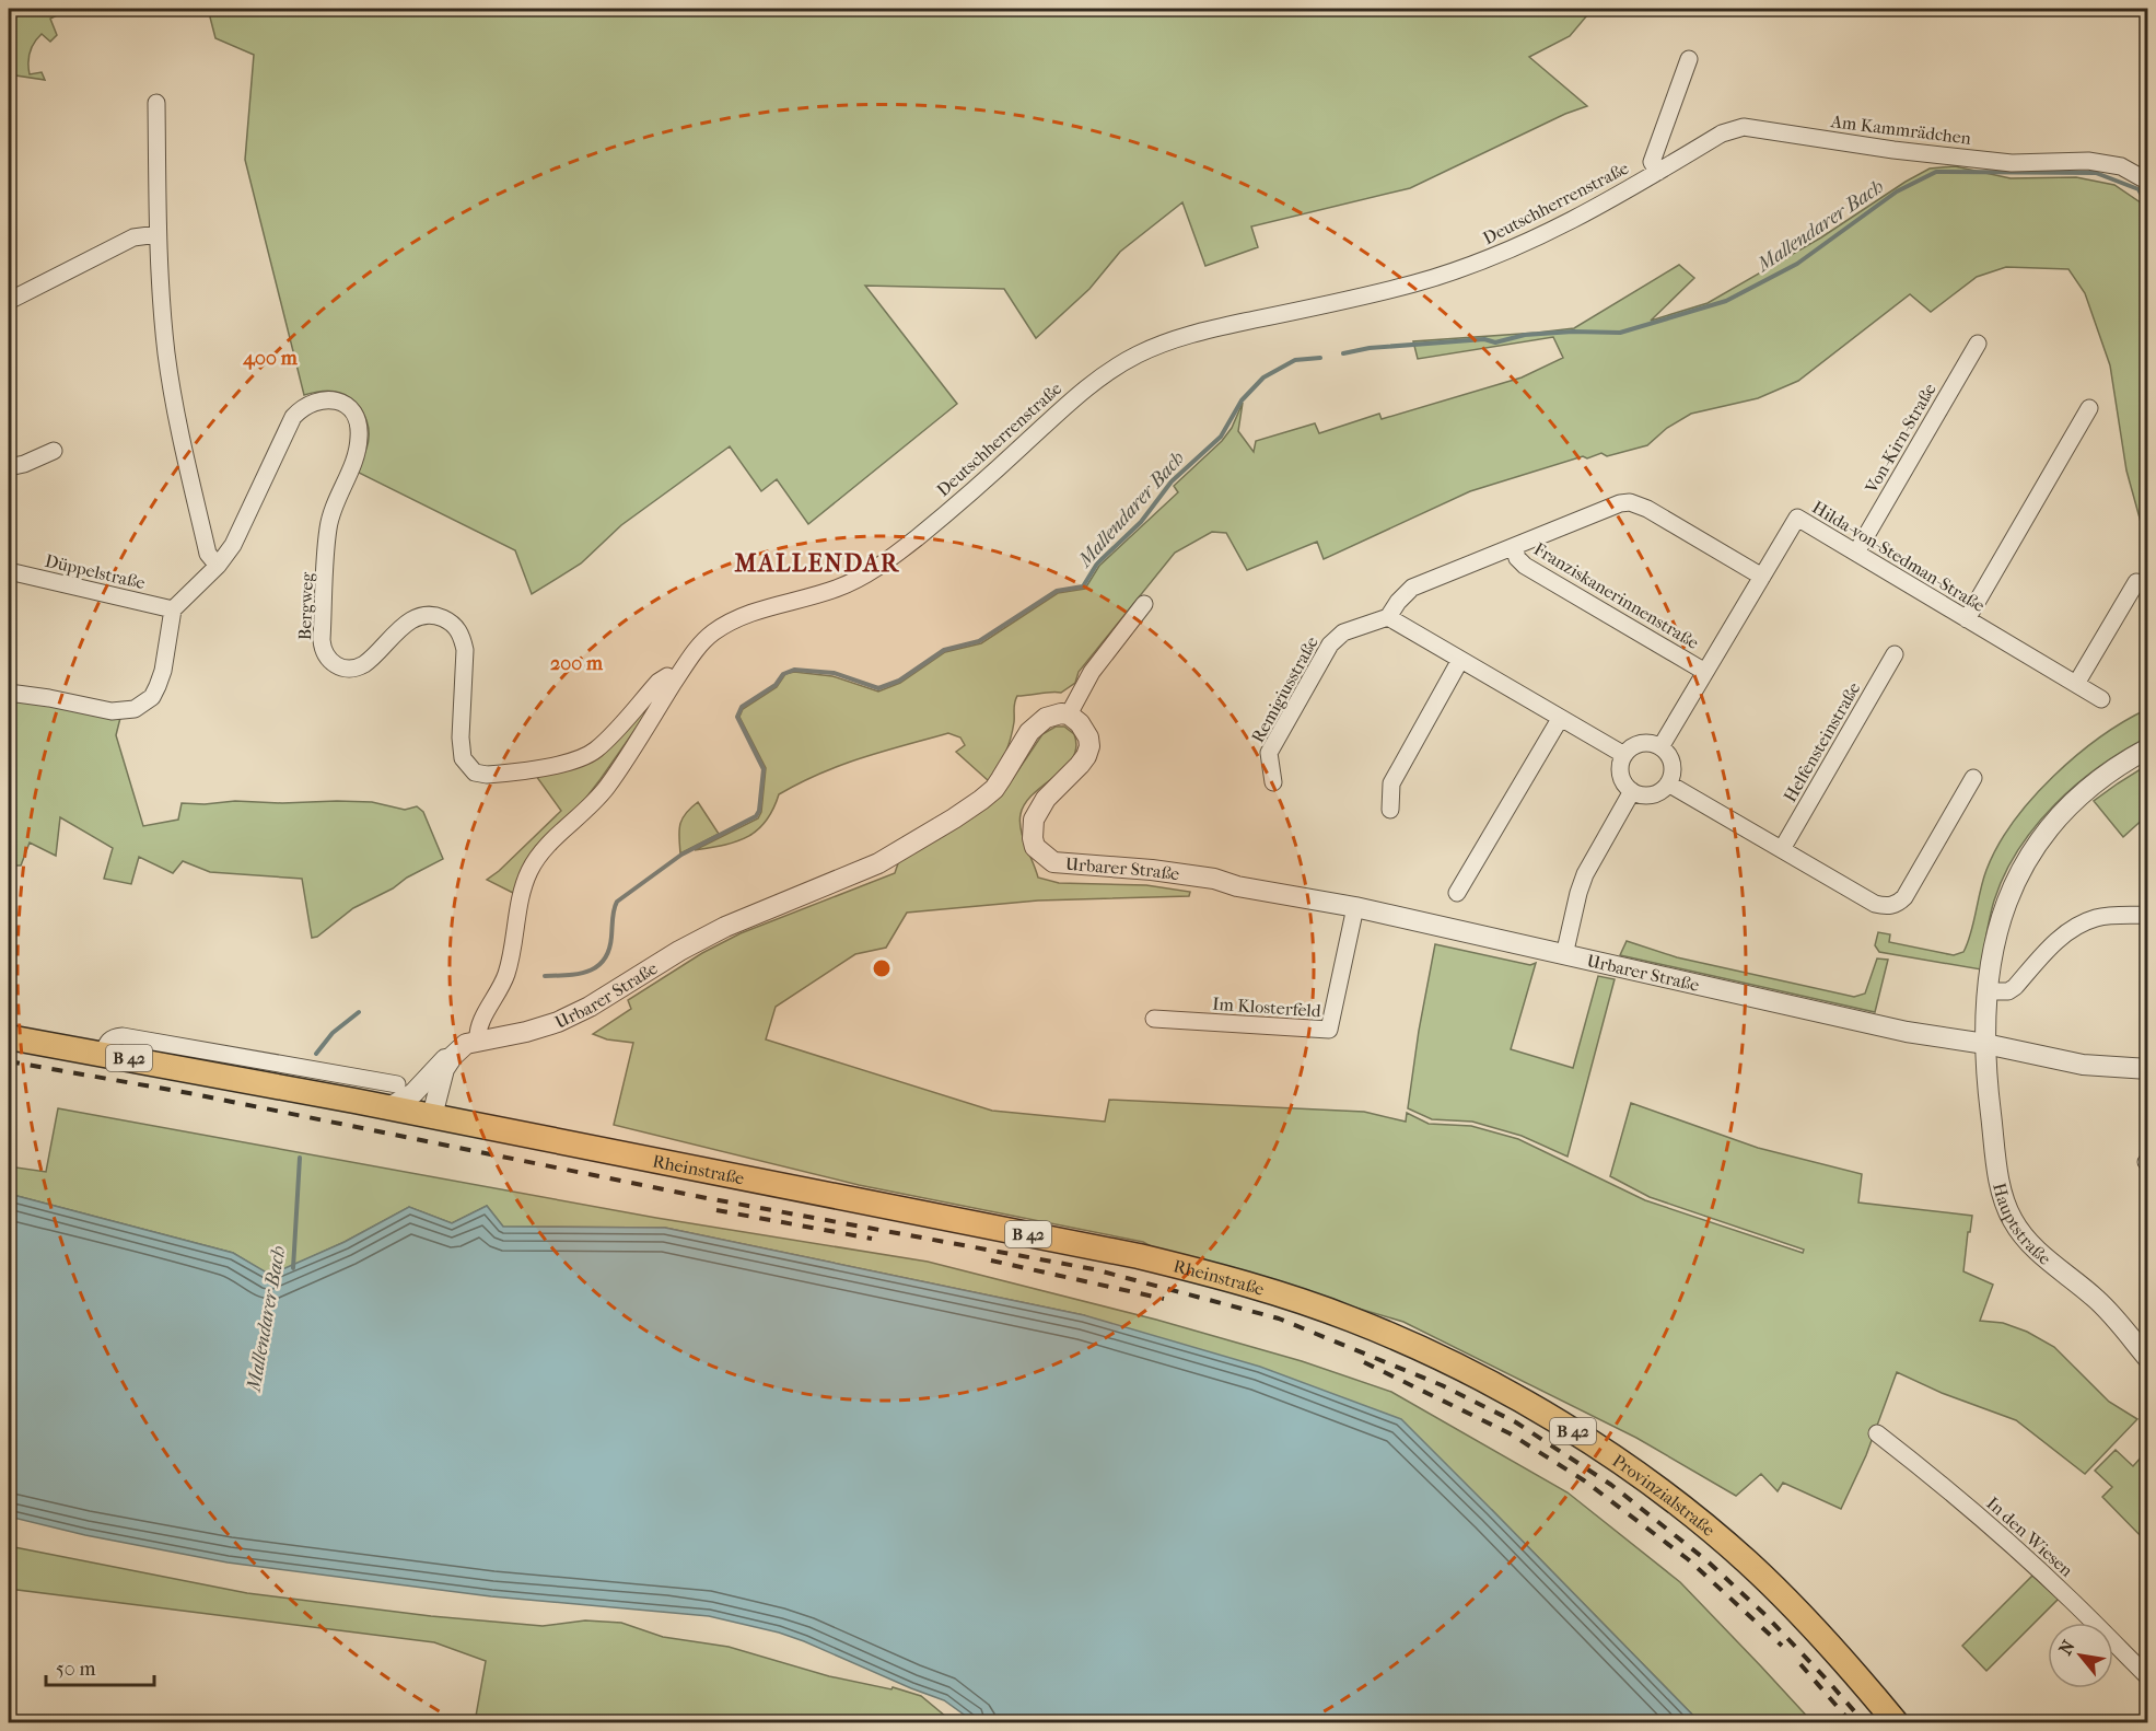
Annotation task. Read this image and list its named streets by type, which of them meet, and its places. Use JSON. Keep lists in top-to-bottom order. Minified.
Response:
{"streets":{"main road":["B 42","Rheinstraße","Provinzialstraße"],"street":["Am Kammrädchen","Deutschherrenstraße","Von-Kirn-Straße","Hilda-von-Stedman-Straße","Düppelstraße","Franziskanerinnenstraße","Bergweg","Remigiusstraße","Helfensteinstraße","Urbarer Straße","Im Klosterfeld","Hauptstraße","In den Wiesen"]},"crossings":[["Am Kammrädchen","Deutschherrenstraße"],["Deutschherrenstraße","Bergweg"],["Deutschherrenstraße","Urbarer Straße"],["Von-Kirn-Straße","Hilda-von-Stedman-Straße"],["Hilda-von-Stedman-Straße","Franziskanerinnenstraße"],["Düppelstraße","Bergweg"],["Franziskanerinnenstraße","Remigiusstraße"],["Urbarer Straße","Im Klosterfeld"],["Urbarer Straße","Rheinstraße"],["Urbarer Straße","Hauptstraße"],["Rheinstraße","Provinzialstraße"]],"districts":["MALLENDAR"],"water":["Mallendarer Bach"],"scale_bar":"50 m","north":"top left","rings":["400 m","200 m"]}
